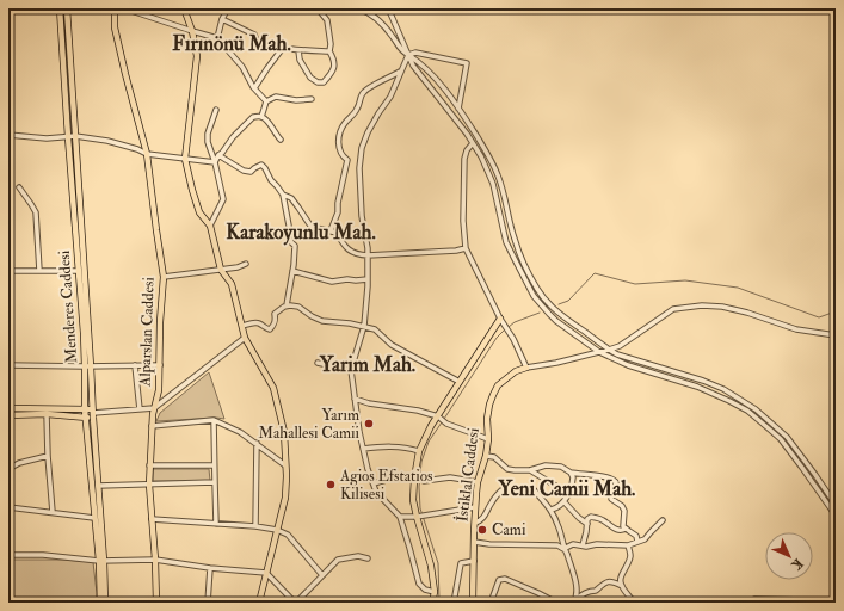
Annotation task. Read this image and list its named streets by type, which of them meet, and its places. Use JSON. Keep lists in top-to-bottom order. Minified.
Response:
{"streets":{"main road":["Menderes Caddesi","Alparslan Caddesi","İstiklal Caddesi"]},"districts":["Fırınönü Mah.","Karakoyunlu Mah.","Yarim Mah.","Yeni Camii Mah."],"places":["Yarım Mahallesi Camii","Agios Efstatios Kilisesi","Cami"],"north":"bottom right"}
